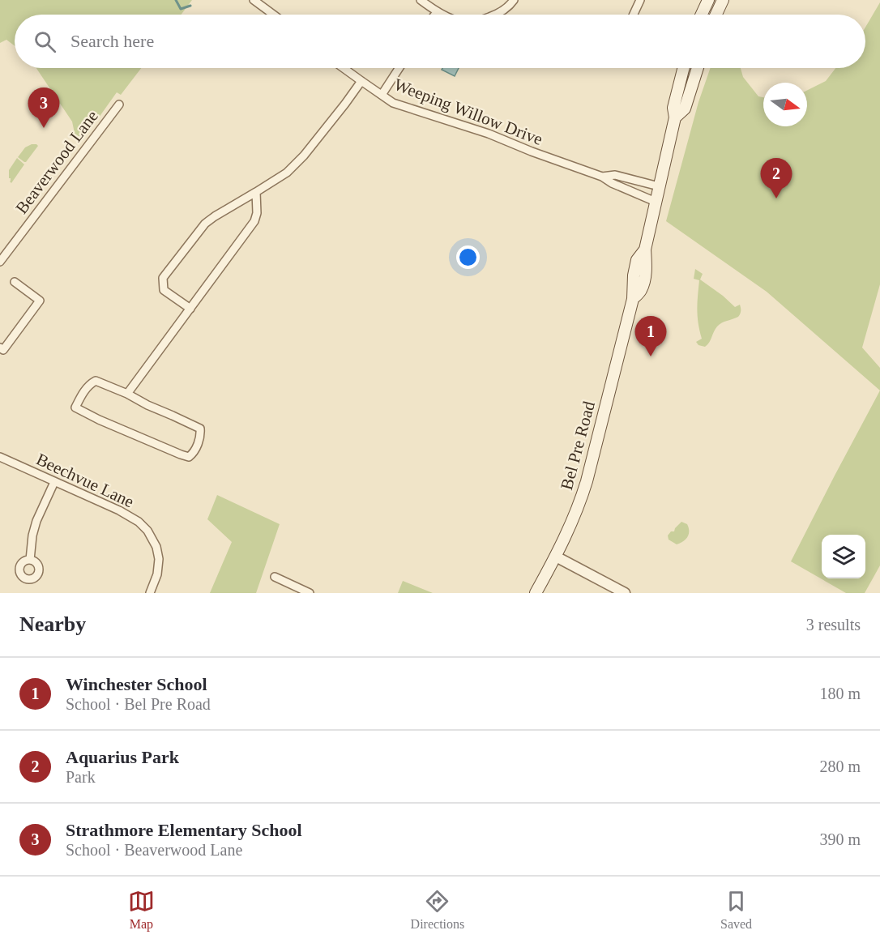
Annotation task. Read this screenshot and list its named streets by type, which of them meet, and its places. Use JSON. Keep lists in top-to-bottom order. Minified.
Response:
{"streets":{"main road":["Bel Pre Road"],"street":["Weeping Willow Drive","Beaverwood Lane","Beechvue Lane"]},"crossings":[["Weeping Willow Drive","Bel Pre Road"]],"north":"right","page":{"search":"Search here","pins":["3","2","1"],"heading":["Nearby","3 results"],"list":[{"mark":"1","name":"Winchester School","note":"School · Bel Pre Road","value":"180 m"},{"mark":"2","name":"Aquarius Park","note":"Park","value":"280 m"},{"mark":"3","name":"Strathmore Elementary School","note":"School · Beaverwood Lane","value":"390 m"}],"nav":["Map","Directions","Saved"]}}
